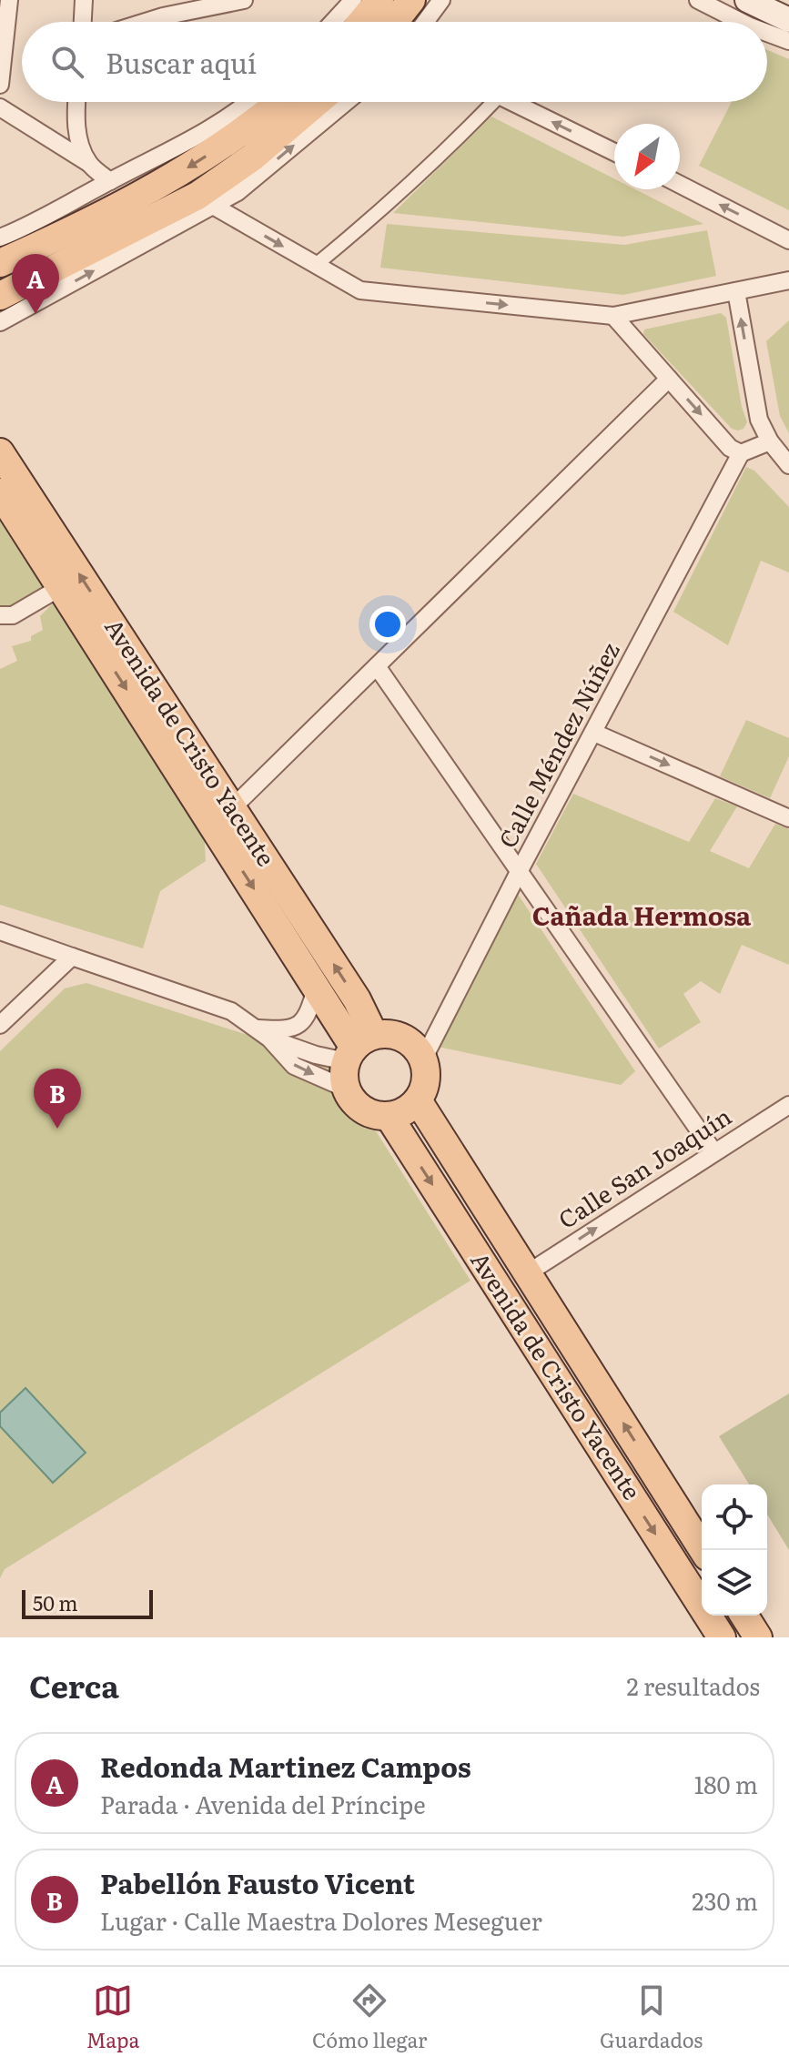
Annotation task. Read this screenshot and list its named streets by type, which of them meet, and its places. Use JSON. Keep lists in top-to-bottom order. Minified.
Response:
{"streets":{"main road":["Avenida de Cristo Yacente"],"street":["Calle Méndez Núñez","Calle San Joaquín"]},"crossings":[["Avenida de Cristo Yacente","Calle Méndez Núñez"],["Avenida de Cristo Yacente","Calle San Joaquín"]],"one_way":["Calle San Joaquín"],"districts":["Cañada Hermosa"],"scale_bar":"50 m","north":"bottom left","page":{"search":"Buscar aquí","pins":["A","B"],"scale":"50 m","heading":["Cerca","2 resultados"],"list":[{"mark":"A","name":"Redonda Martinez Campos","note":"Parada · Avenida del Príncipe","value":"180 m"},{"mark":"B","name":"Pabellón Fausto Vicent","note":"Lugar · Calle Maestra Dolores Meseguer","value":"230 m"}],"nav":["Mapa","Cómo llegar","Guardados"]}}
